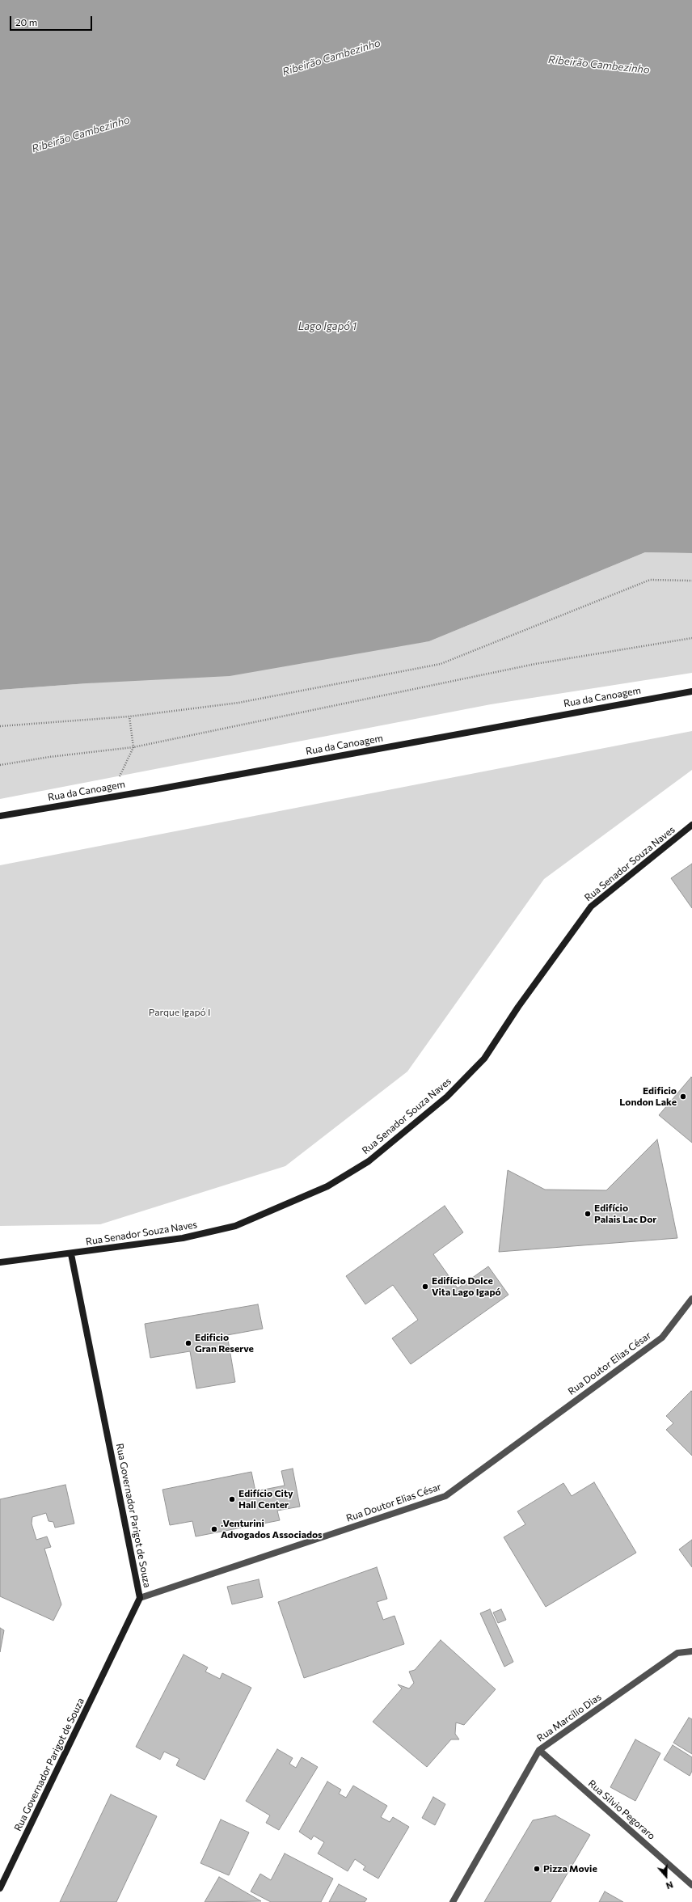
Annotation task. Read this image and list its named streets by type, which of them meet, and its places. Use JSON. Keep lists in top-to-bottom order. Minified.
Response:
{"streets":{"main road":["Rua da Canoagem","Rua Senador Souza Naves","Rua Governador Parigot de Souza"],"street":["Rua Doutor Elias César","Rua Marcílio Dias","Rua Silvio Pegoraro"]},"crossings":[["Rua Senador Souza Naves","Rua Governador Parigot de Souza"],["Rua Doutor Elias César","Rua Governador Parigot de Souza"],["Rua Marcílio Dias","Rua Silvio Pegoraro"]],"water":["Ribeirão Cambezinho","Lago Igapó 1"],"parks":["Parque Igapó I"],"places":["Edificio London Lake","Edifício Palais Lac Dor","Edifício Dolce Vita Lago Igapó","Edificio Gran Reserve","Edifício City Hall Center",".Venturini Advogados Associados","Pizza Movie"],"scale_bar":"20 m","north":"bottom"}
